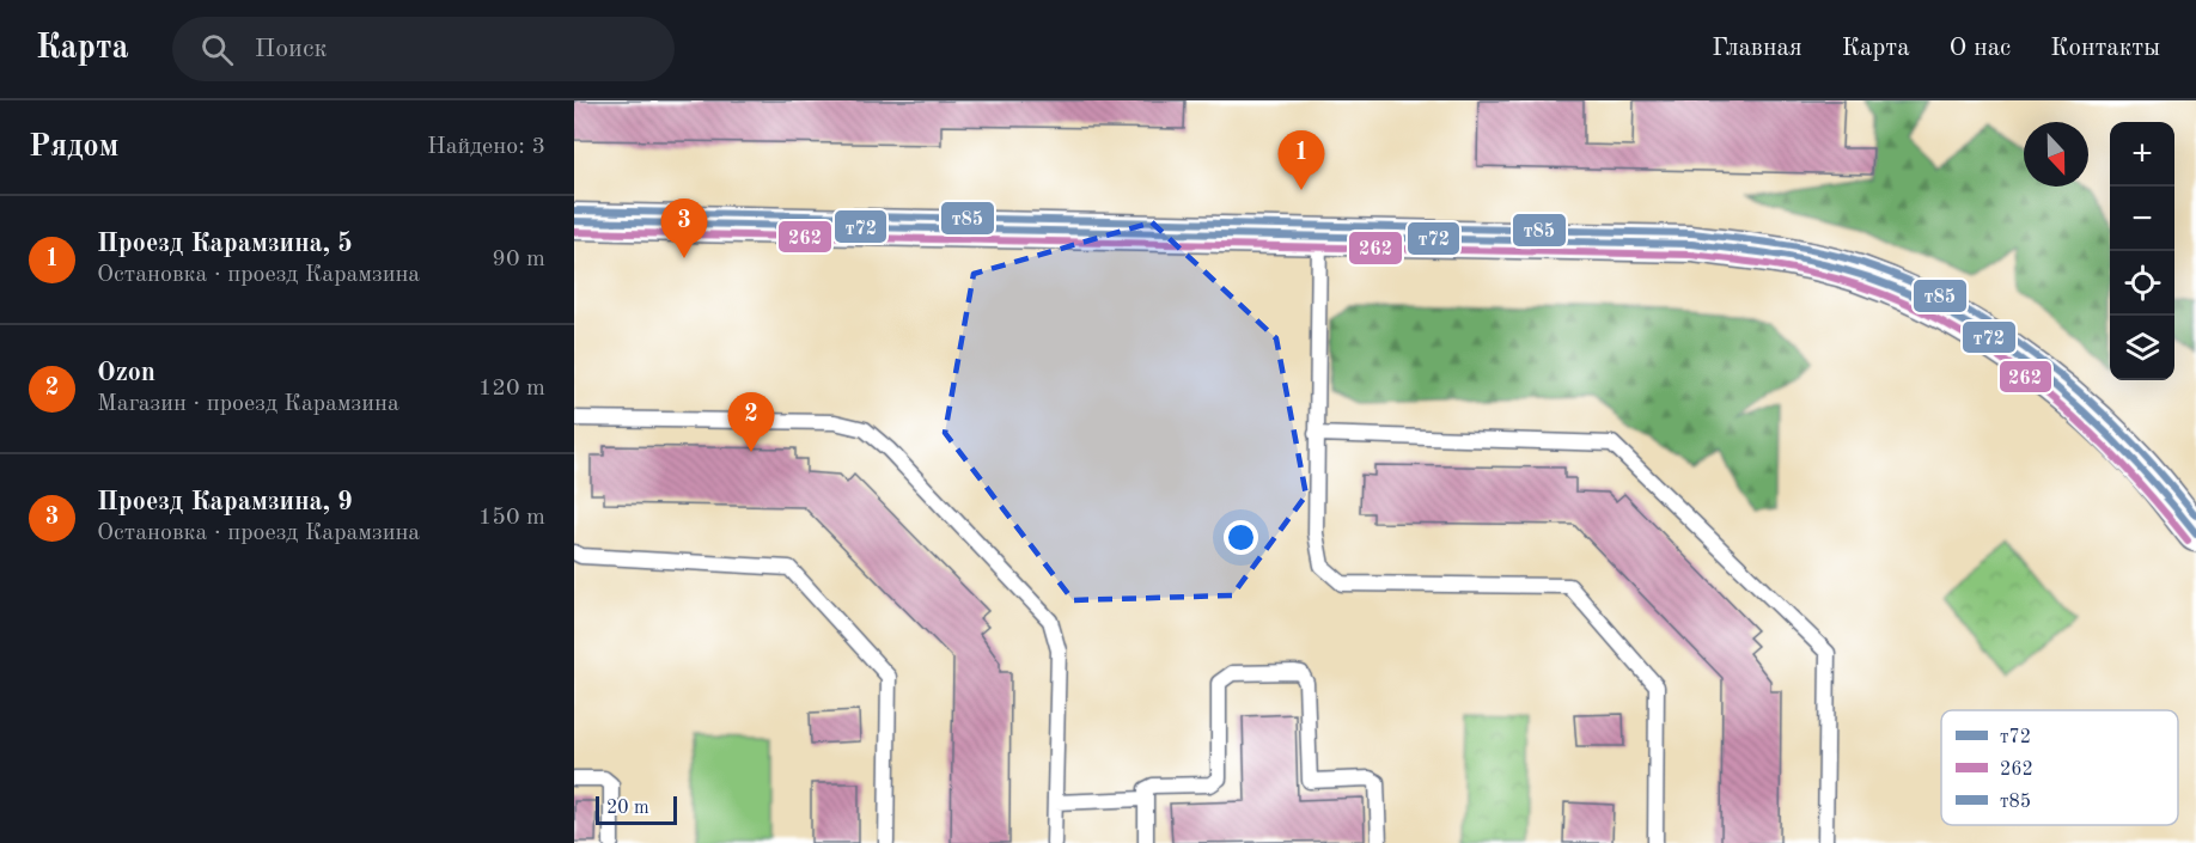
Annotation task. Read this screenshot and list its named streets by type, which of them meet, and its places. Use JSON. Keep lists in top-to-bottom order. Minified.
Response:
{"lines":["transit line т85","transit line т72","transit line 262"],"legend":["т72","262","т85"],"scale_bar":"20 m","north":"bottom","page":{"header":"Карта","search":"Поиск","nav":["Главная","Карта","О нас","Контакты"],"heading":["Рядом","Найдено: 3"],"map_buttons":["+","−"],"pins":["1","3","2"],"list":[{"mark":"1","name":"Проезд Карамзина, 5","note":"Остановка · проезд Карамзина","value":"90 m"},{"mark":"2","name":"Ozon","note":"Магазин · проезд Карамзина","value":"120 m"},{"mark":"3","name":"Проезд Карамзина, 9","note":"Остановка · проезд Карамзина","value":"150 m"}],"scale":"20 m"}}
